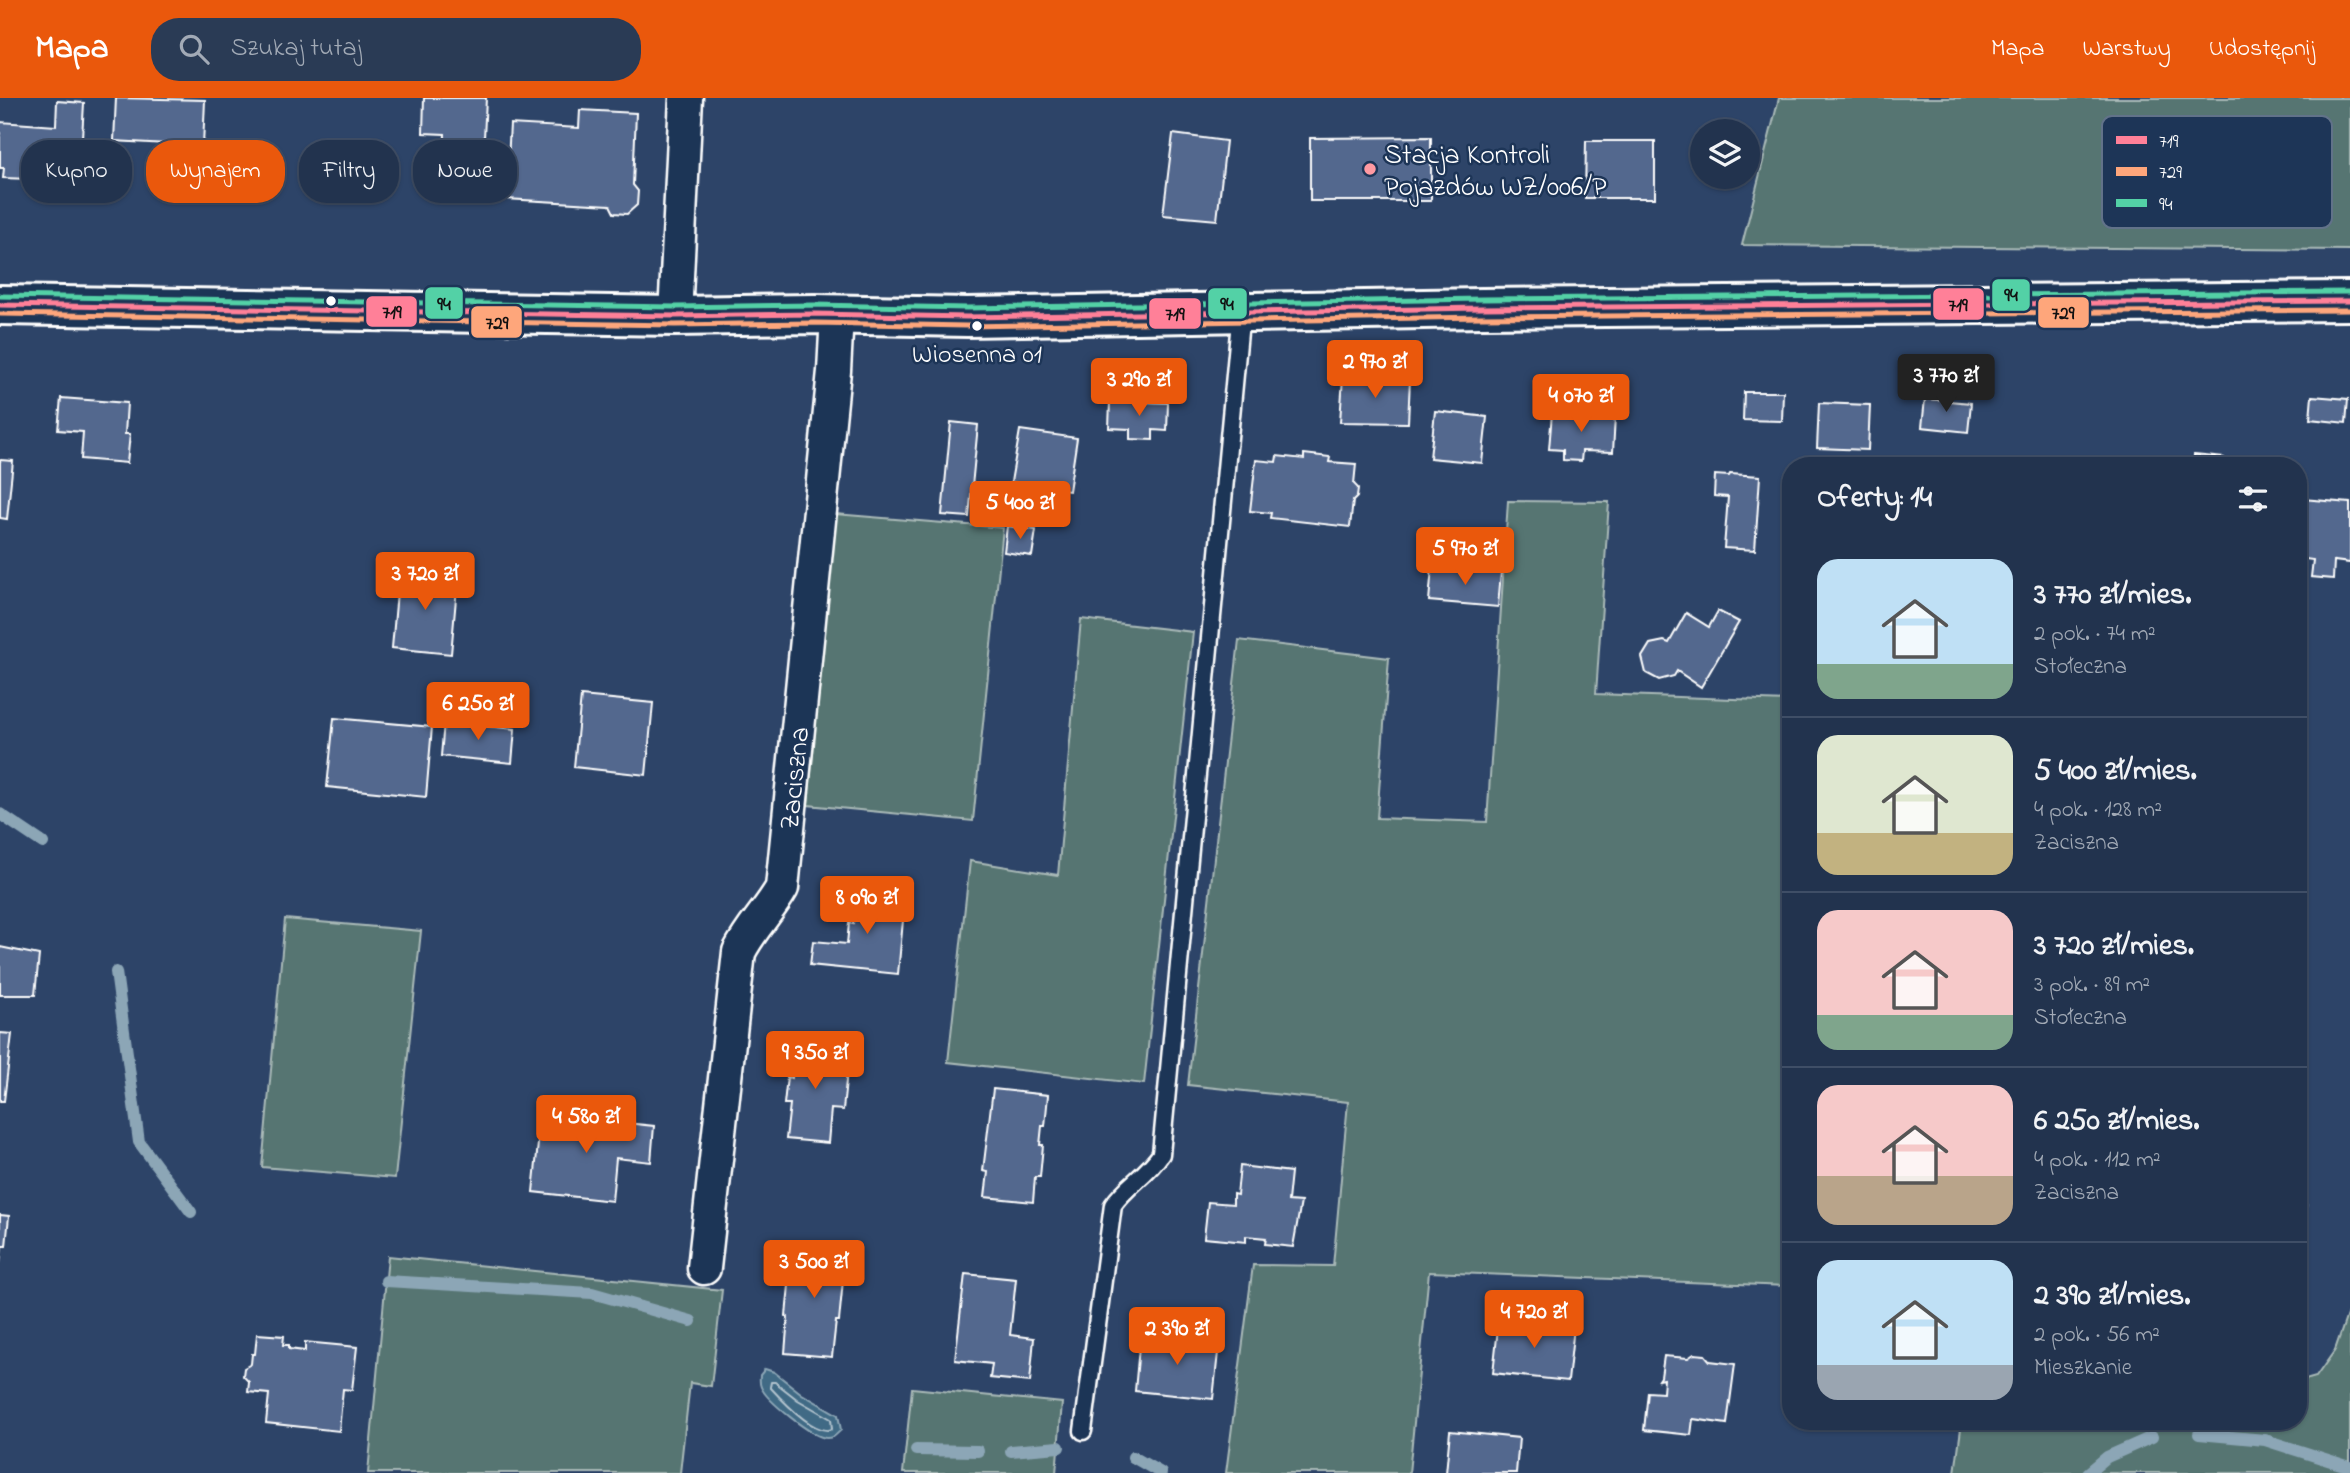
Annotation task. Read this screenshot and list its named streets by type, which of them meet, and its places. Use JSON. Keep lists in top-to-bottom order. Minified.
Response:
{"streets":{"street":["Zaciszna"]},"places":["Stacja Kontroli Pojazdów WZ/006/P","Wiosenna 01"],"lines":["transit line 94","transit line 719","transit line 729"],"legend":["719","729","94"],"page":{"header":"Mapa","search":"Szukaj tutaj","nav":["Mapa","Warstwy","Udostępnij"],"chip":["Kupno","Wynajem","Filtry","Nowe"],"price":["2 970 zł","3 770 zł","3 290 zł","4 070 zł","5 400 zł","5 970 zł","3 720 zł","6 250 zł","8 090 zł","9 350 zł","4 580 zł","3 500 zł","4 720 zł","2 390 zł"],"heading":"Oferty: 14","list":[{"name":"3 770 zł/mies.","note":"2 pok. · 74 m² · Stołeczna"},{"name":"5 400 zł/mies.","note":"4 pok. · 128 m² · Zaciszna"},{"name":"3 720 zł/mies.","note":"3 pok. · 89 m² · Stołeczna"},{"name":"6 250 zł/mies.","note":"4 pok. · 112 m² · Zaciszna"},{"name":"2 390 zł/mies.","note":"2 pok. · 56 m² · Mieszkanie"}]}}
